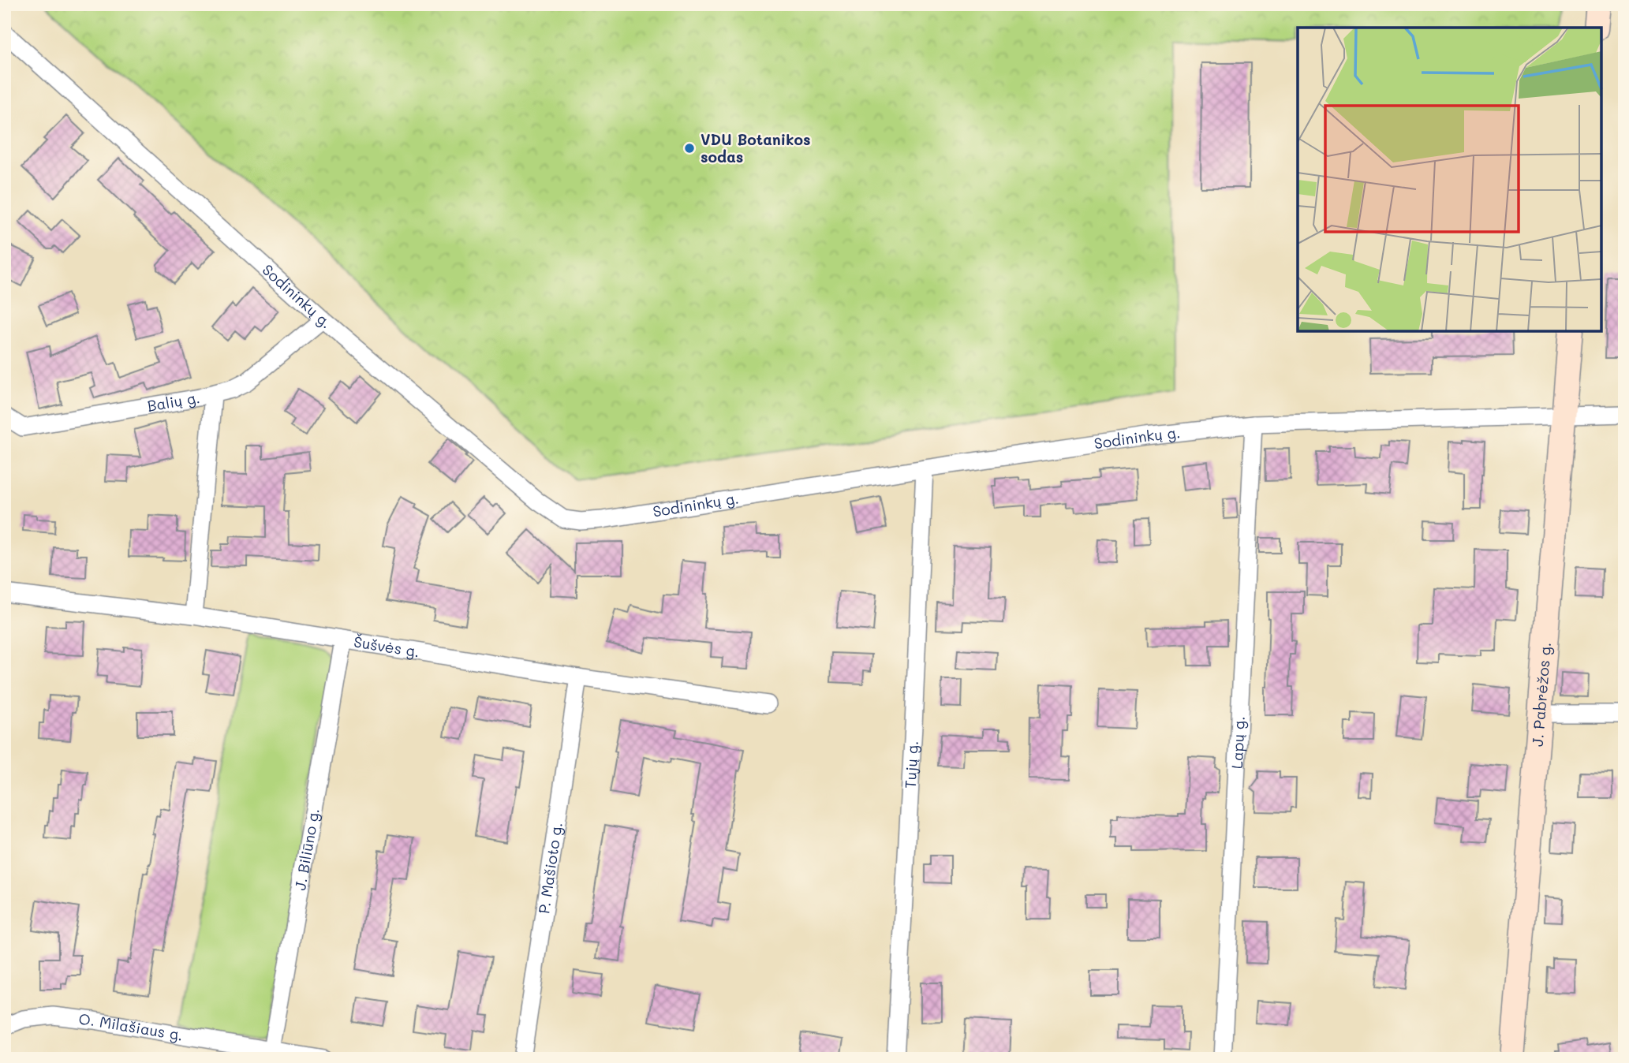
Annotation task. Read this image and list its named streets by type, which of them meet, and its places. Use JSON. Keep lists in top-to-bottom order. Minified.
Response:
{"streets":{"street":["Sodininkų g.","Balių g.","Šušvės g.","J. Pabrėžos g.","Lapų g.","Tujų g.","J. Biliūno g.","P. Mašioto g.","O. Milašiaus g."]},"crossings":[["Sodininkų g.","Balių g."],["Sodininkų g.","J. Pabrėžos g."],["Sodininkų g.","Lapų g."],["Sodininkų g.","Tujų g."],["Šušvės g.","J. Biliūno g."],["Šušvės g.","P. Mašioto g."],["J. Biliūno g.","O. Milašiaus g."]],"places":["VDU Botanikos sodas"]}
